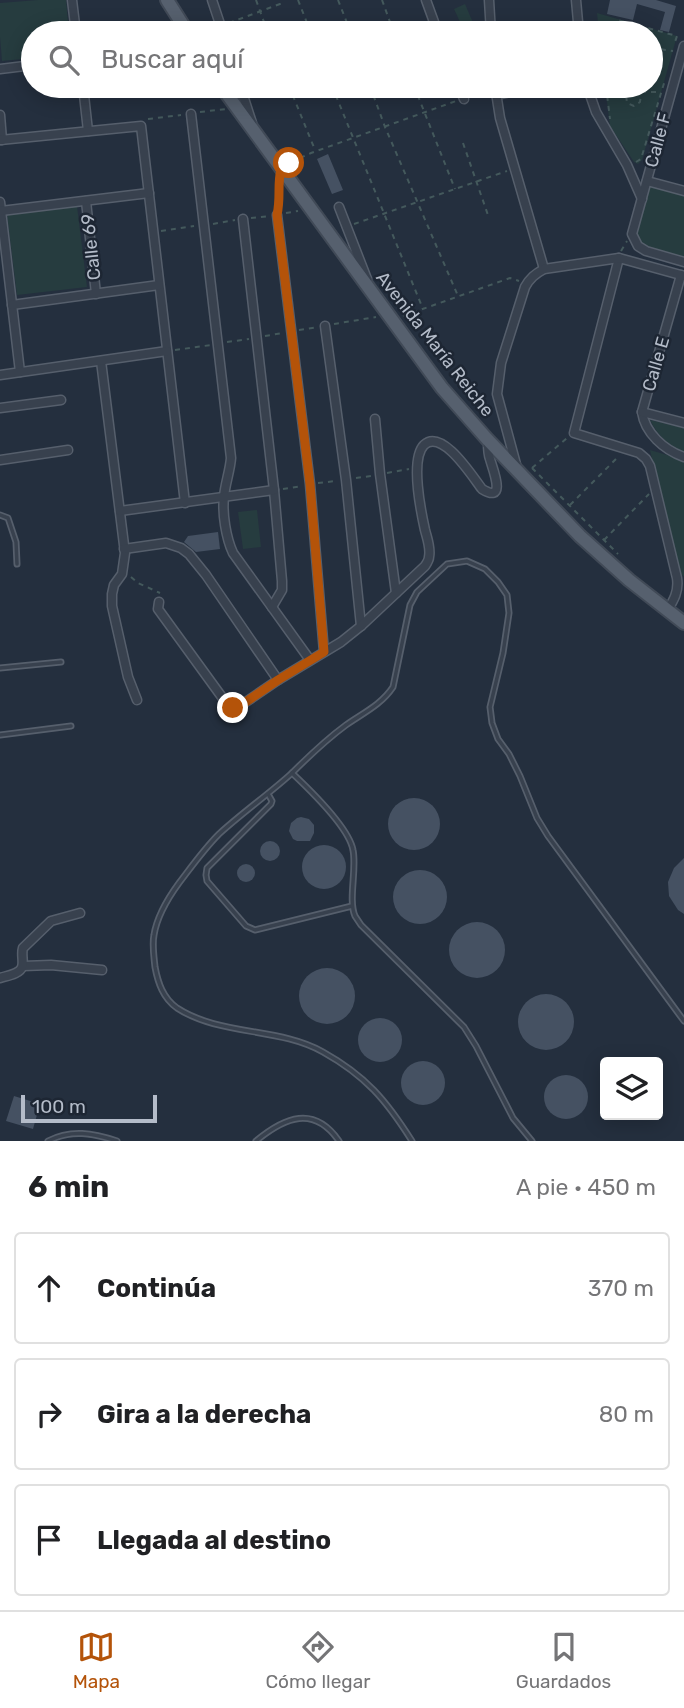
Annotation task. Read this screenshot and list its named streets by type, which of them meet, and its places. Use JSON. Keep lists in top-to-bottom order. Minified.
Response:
{"streets":{"main road":["Avenida María Reiche"],"street":["Calle F","Calle 69","Calle E"]},"scale_bar":"100 m","page":{"search":"Buscar aquí","scale":"100 m","heading":["6 min","A pie · 450 m"],"list":[["Continúa","370 m"],["Gira a la derecha","80 m"],"Llegada al destino"],"nav":["Mapa","Cómo llegar","Guardados"]}}
